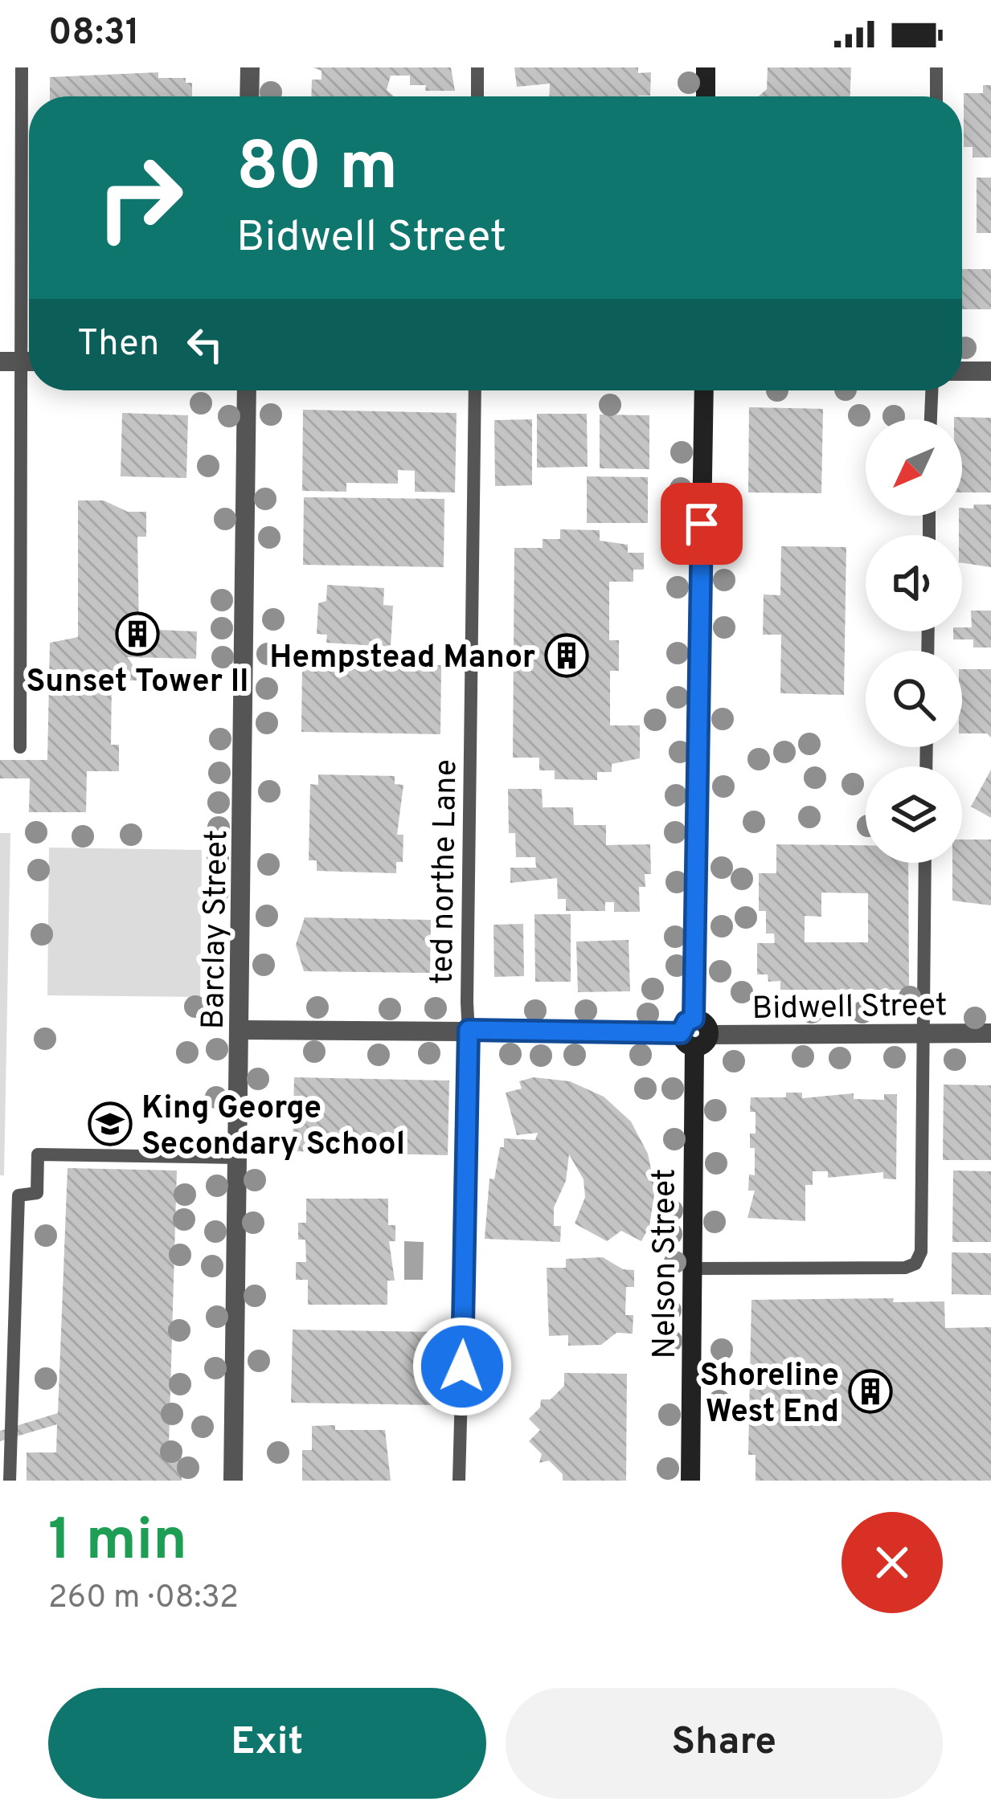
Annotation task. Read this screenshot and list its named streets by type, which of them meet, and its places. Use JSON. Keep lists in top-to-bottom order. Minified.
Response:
{"streets":{"street":["Barclay Street","Bidwell Street","Nelson Street"],"lane":["ted northe Lane"]},"crossings":[["ted northe Lane","Bidwell Street"],["Barclay Street","Bidwell Street"],["Bidwell Street","Nelson Street"]],"places":{"building":["Sunset Tower II","Hempstead Manor","Shoreline West End"],"school or university":["King George Secondary School"]},"north":"bottom left","page":{"status":"08:31","turn":["80 m","Bidwell Street"],"then":"Then","heading":["1 min","260 m · 08:32"],"buttons":["Exit","Share"]}}
